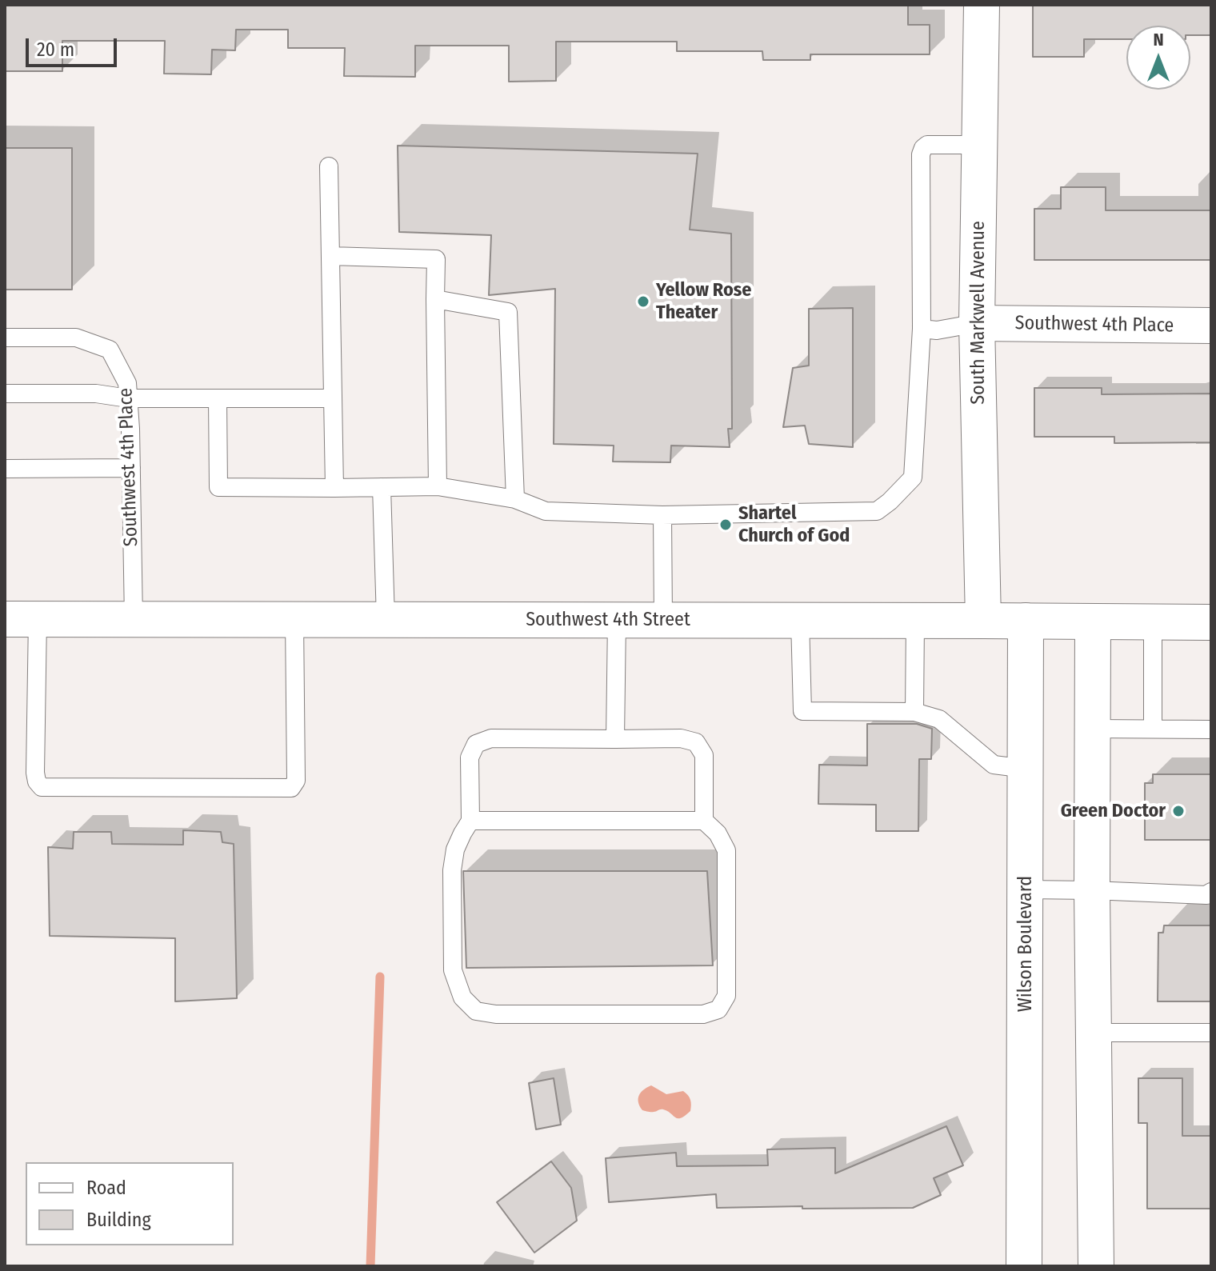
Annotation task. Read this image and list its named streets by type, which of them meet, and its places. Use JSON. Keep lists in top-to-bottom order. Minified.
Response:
{"streets":{"street":["South Markwell Avenue","Southwest 4th Place","Southwest 4th Street","Wilson Boulevard"]},"crossings":[["South Markwell Avenue","Southwest 4th Place"],["South Markwell Avenue","Southwest 4th Street"],["Southwest 4th Place","Southwest 4th Street"],["Southwest 4th Street","Wilson Boulevard"]],"places":["Yellow Rose Theater","Shartel Church of God","Green Doctor"],"legend":["Road","Building"],"scale_bar":"20 m","north":"top"}
